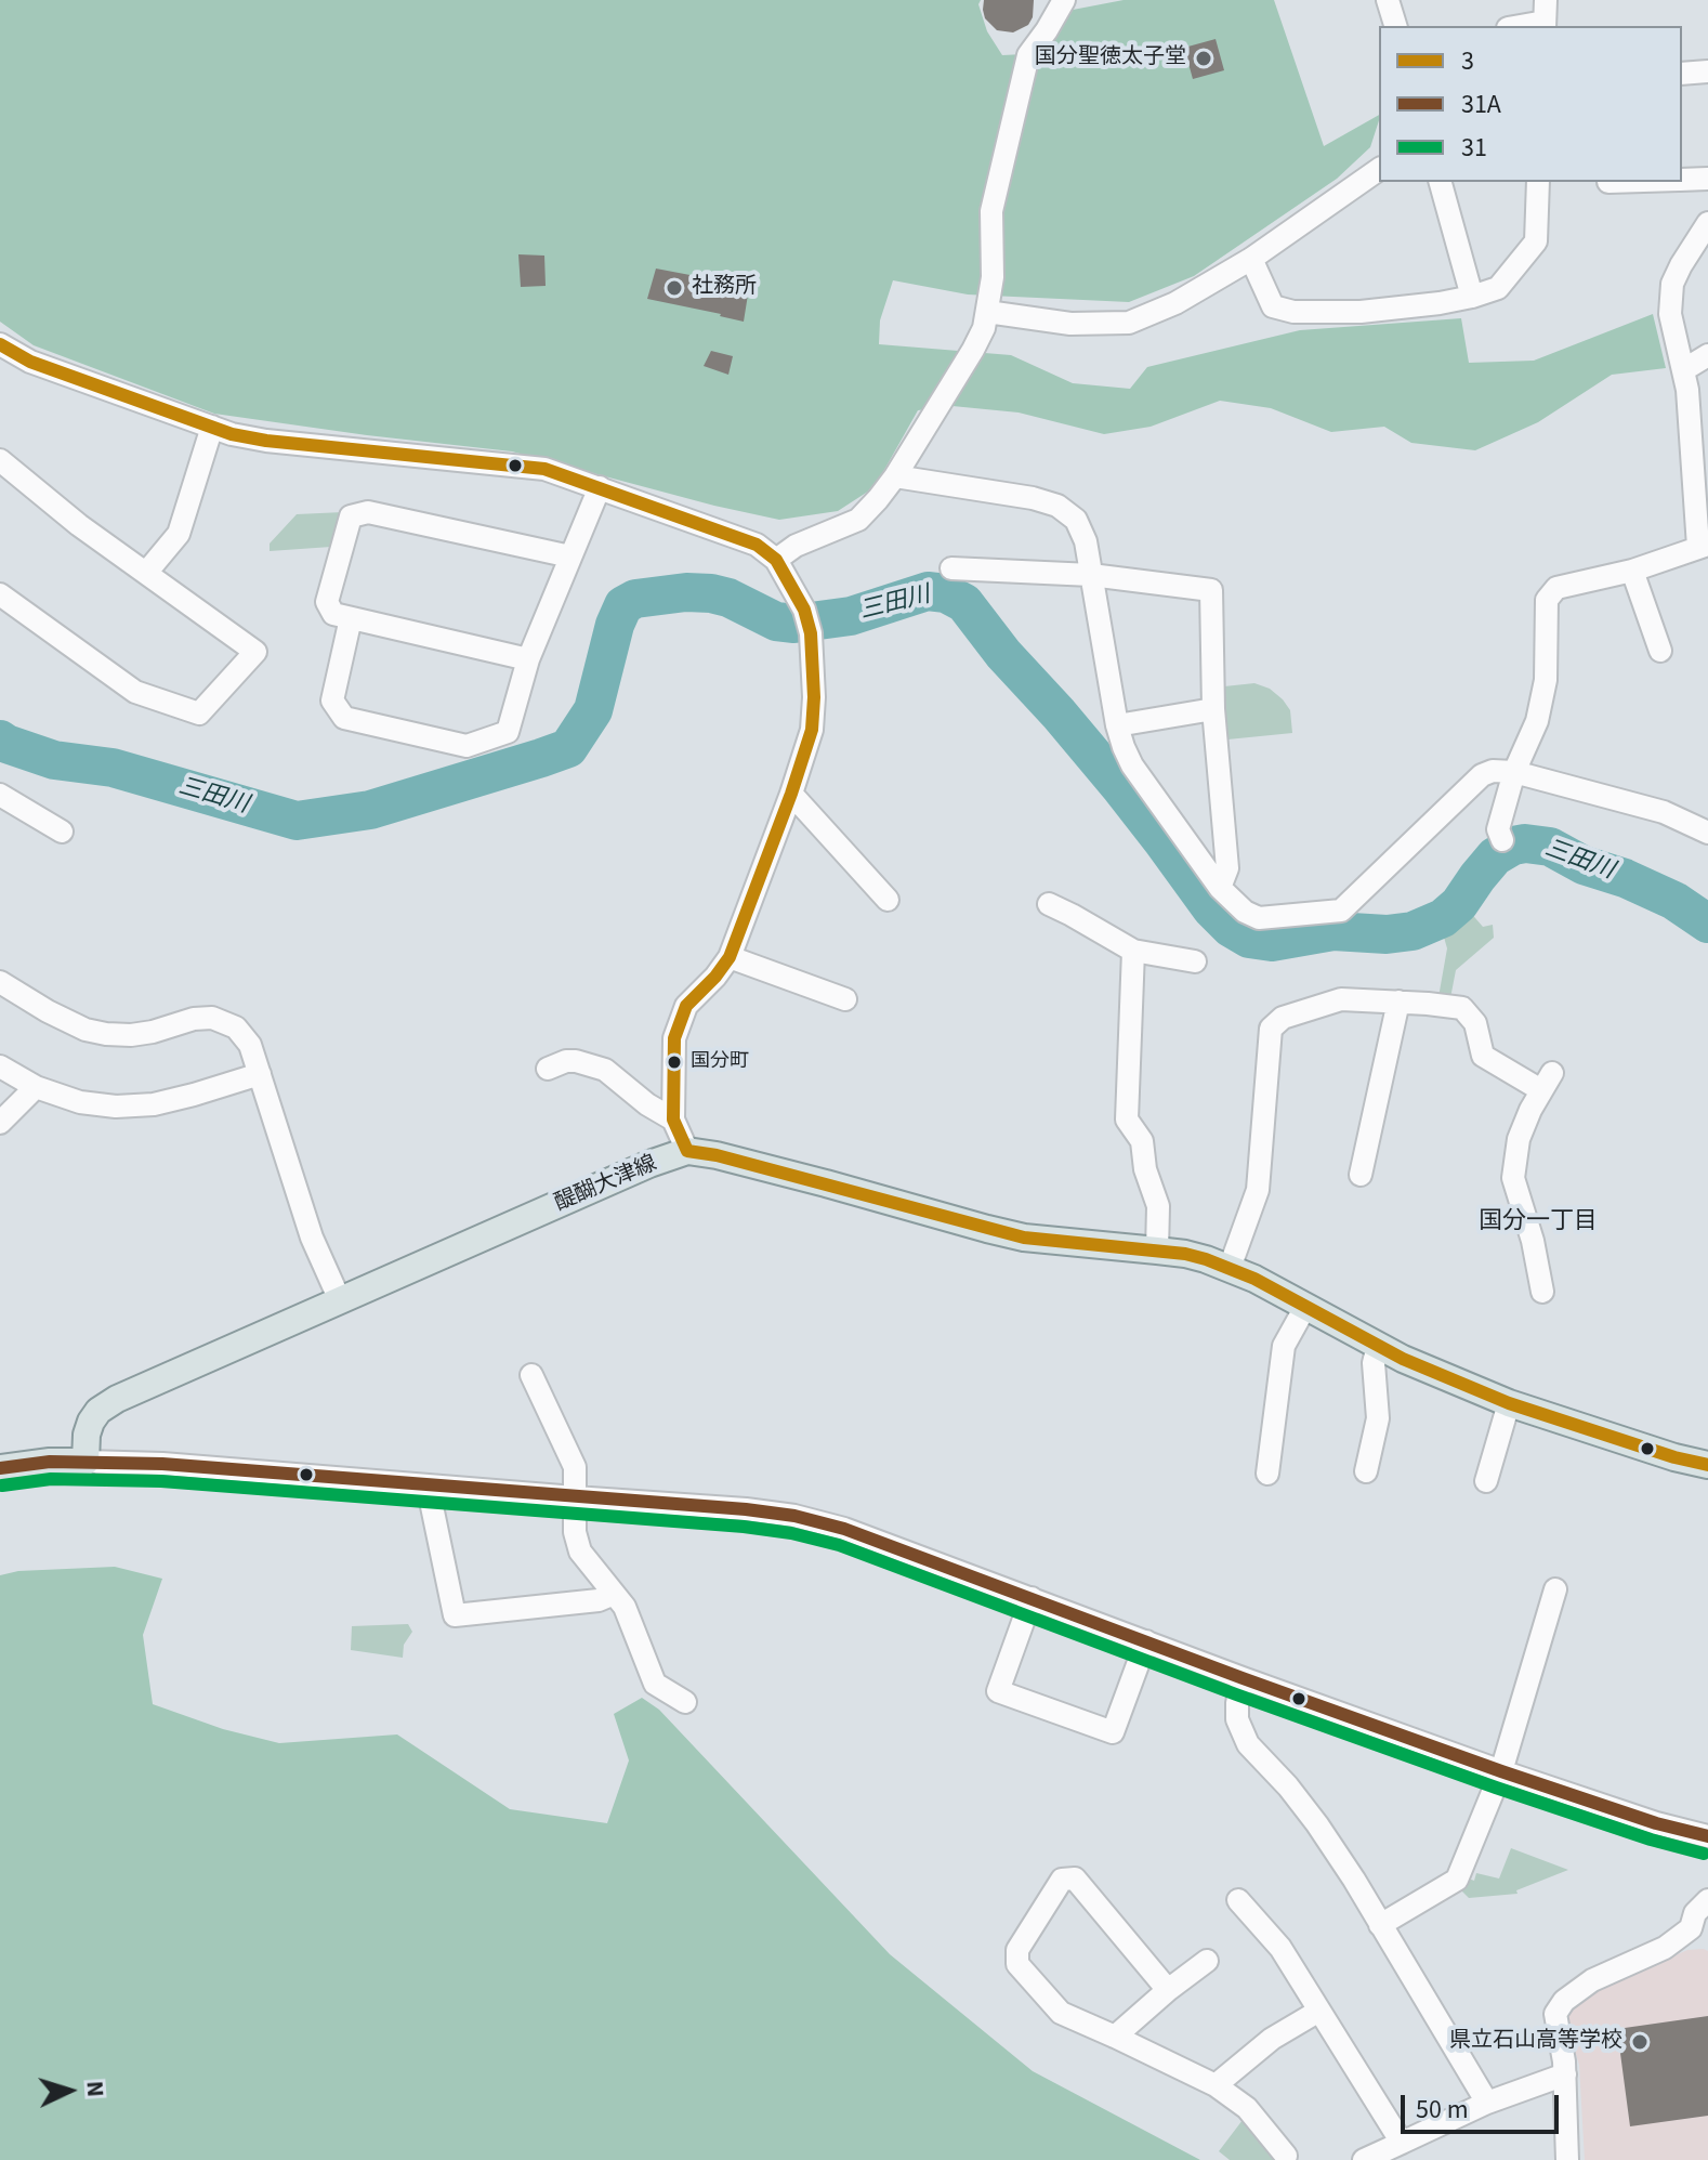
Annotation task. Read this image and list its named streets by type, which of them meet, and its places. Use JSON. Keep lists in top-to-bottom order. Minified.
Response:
{"streets":{"main road":["醍醐大津線"]},"districts":["国分一丁目"],"water":["三田川"],"places":["国分聖徳太子堂","社務所","国分町","県立石山高等学校"],"lines":["transit line 3","transit line 31A","transit line 31"],"legend":["3","31A","31"],"scale_bar":"50 m","north":"right"}
